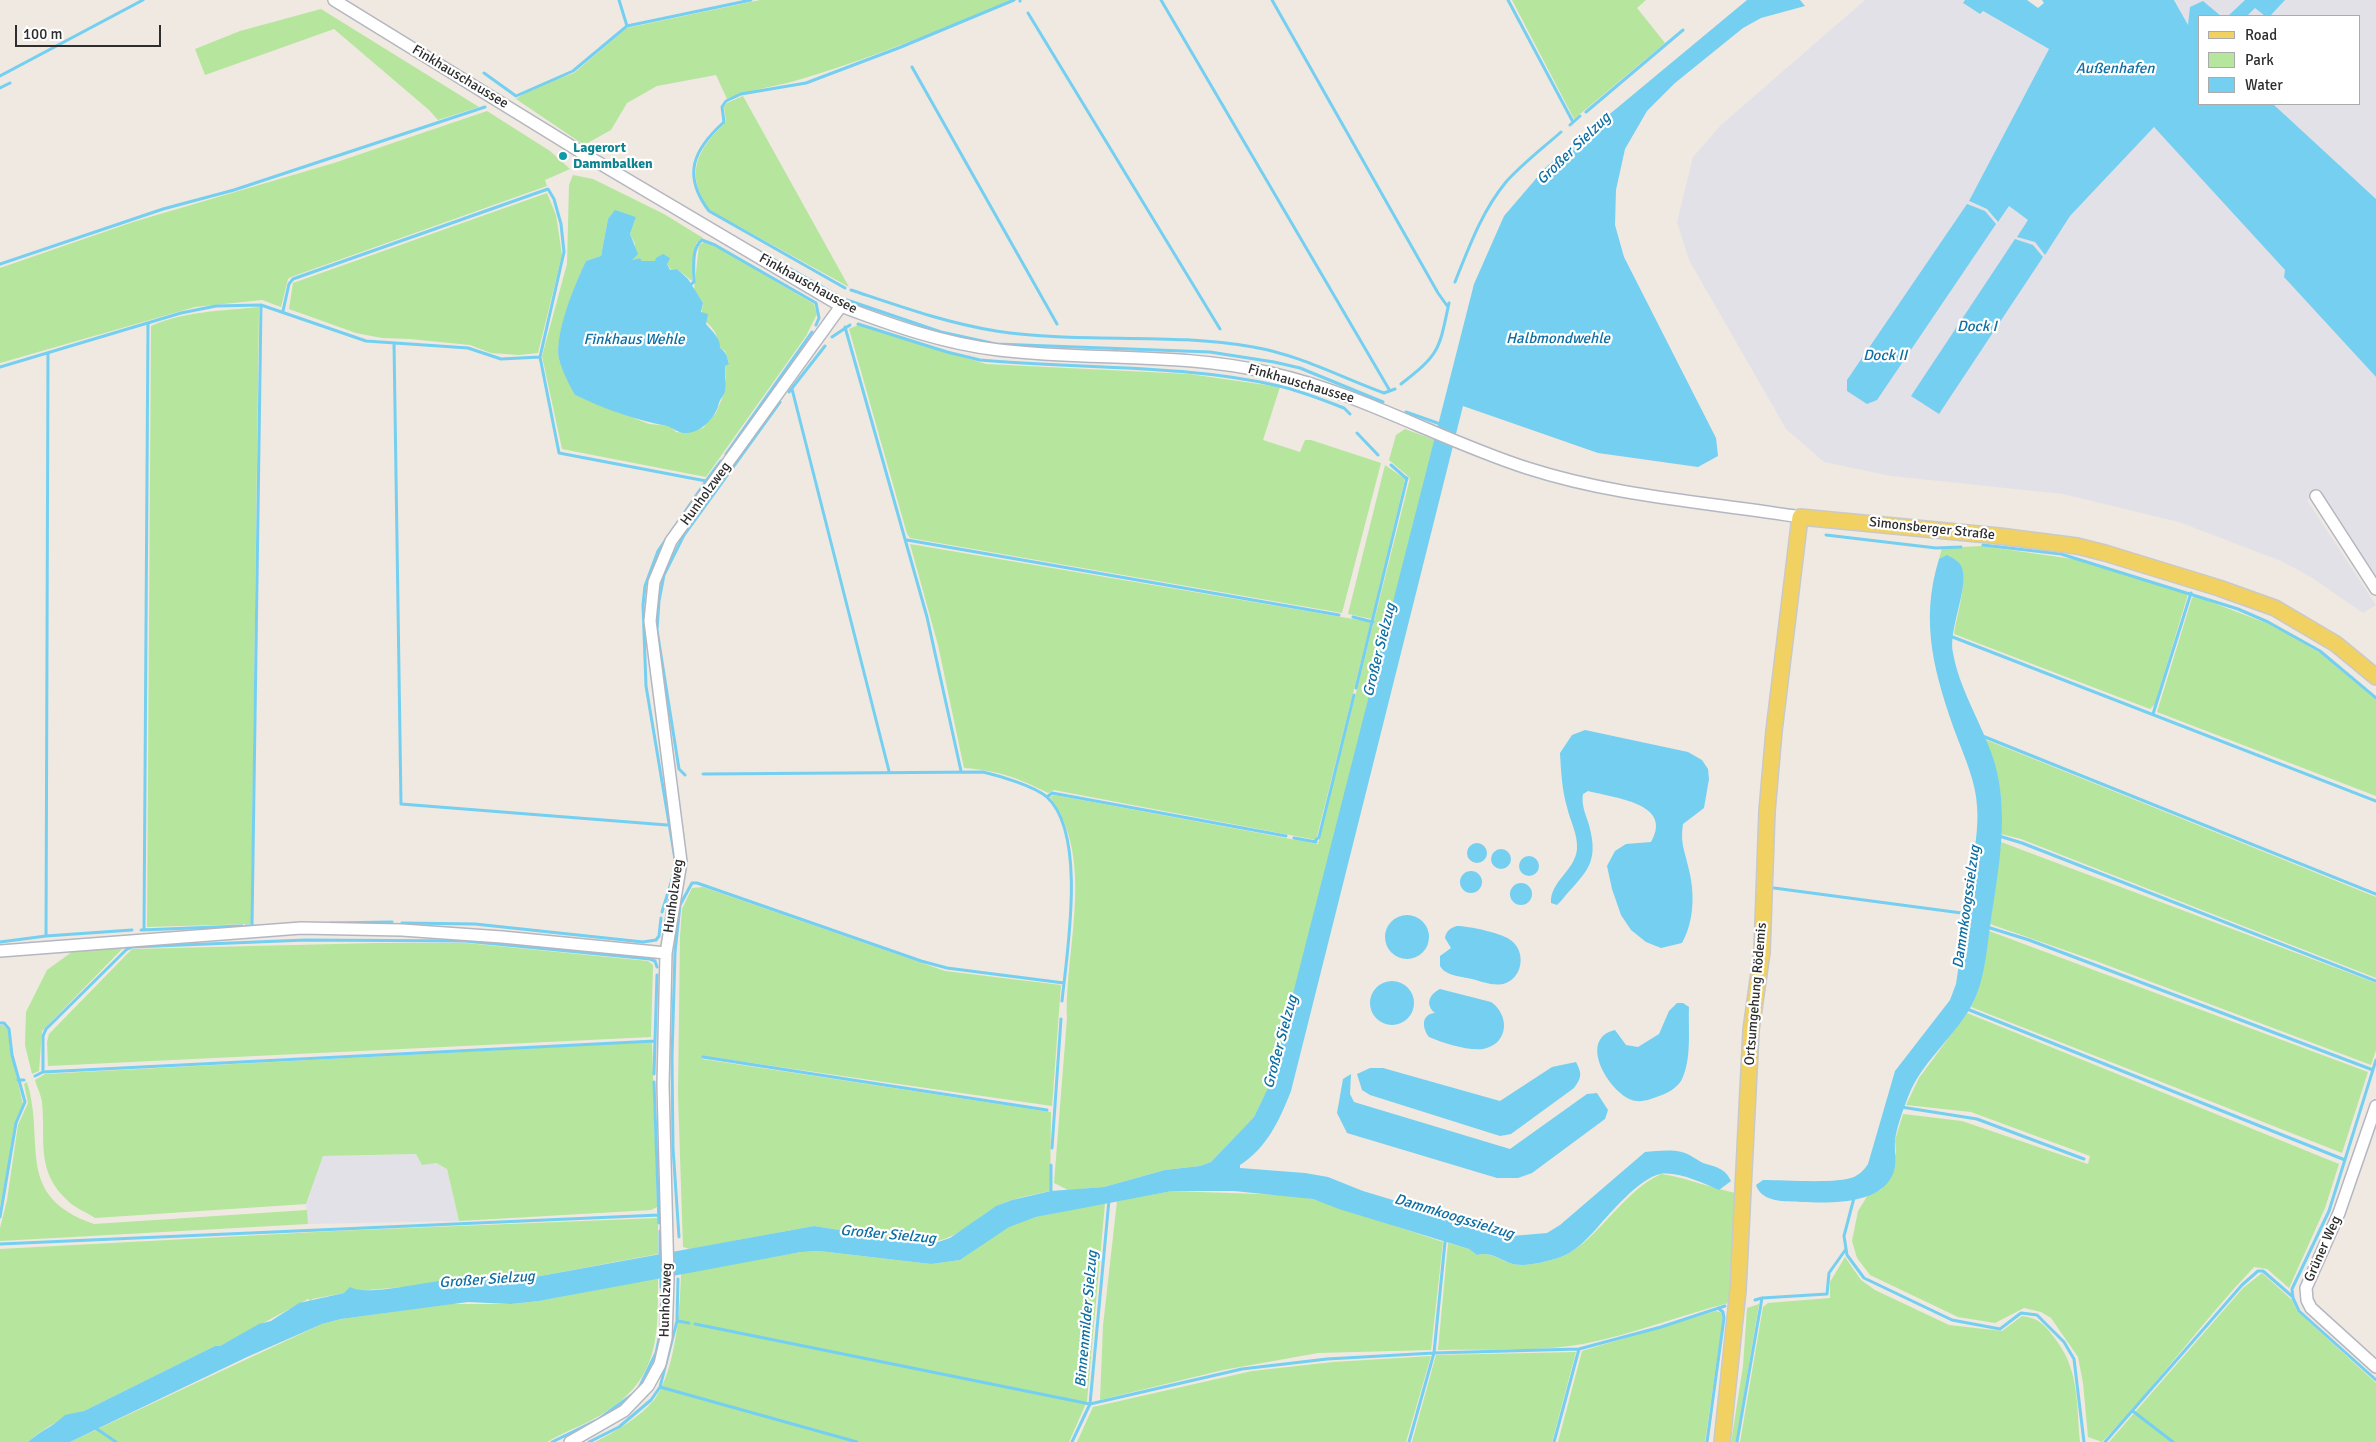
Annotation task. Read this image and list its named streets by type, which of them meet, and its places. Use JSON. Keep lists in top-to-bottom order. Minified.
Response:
{"streets":{"main road":["Simonsberger Straße","Ortsumgehung Rödemis"],"street":["Finkhauschaussee","Hunholzweg","Grüner Weg"]},"crossings":[["Finkhauschaussee","Hunholzweg"],["Finkhauschaussee","Simonsberger Straße"],["Simonsberger Straße","Ortsumgehung Rödemis"]],"water":["Außenhafen","Großer Sielzug","Dock I","Halbmondwehle","Finkhaus Wehle","Dock II","Dammkoogssielzug","Binnenmilder Sielzug"],"places":["Lagerort Dammbalken"],"legend":["Road","Park","Water"],"scale_bar":"100 m"}
